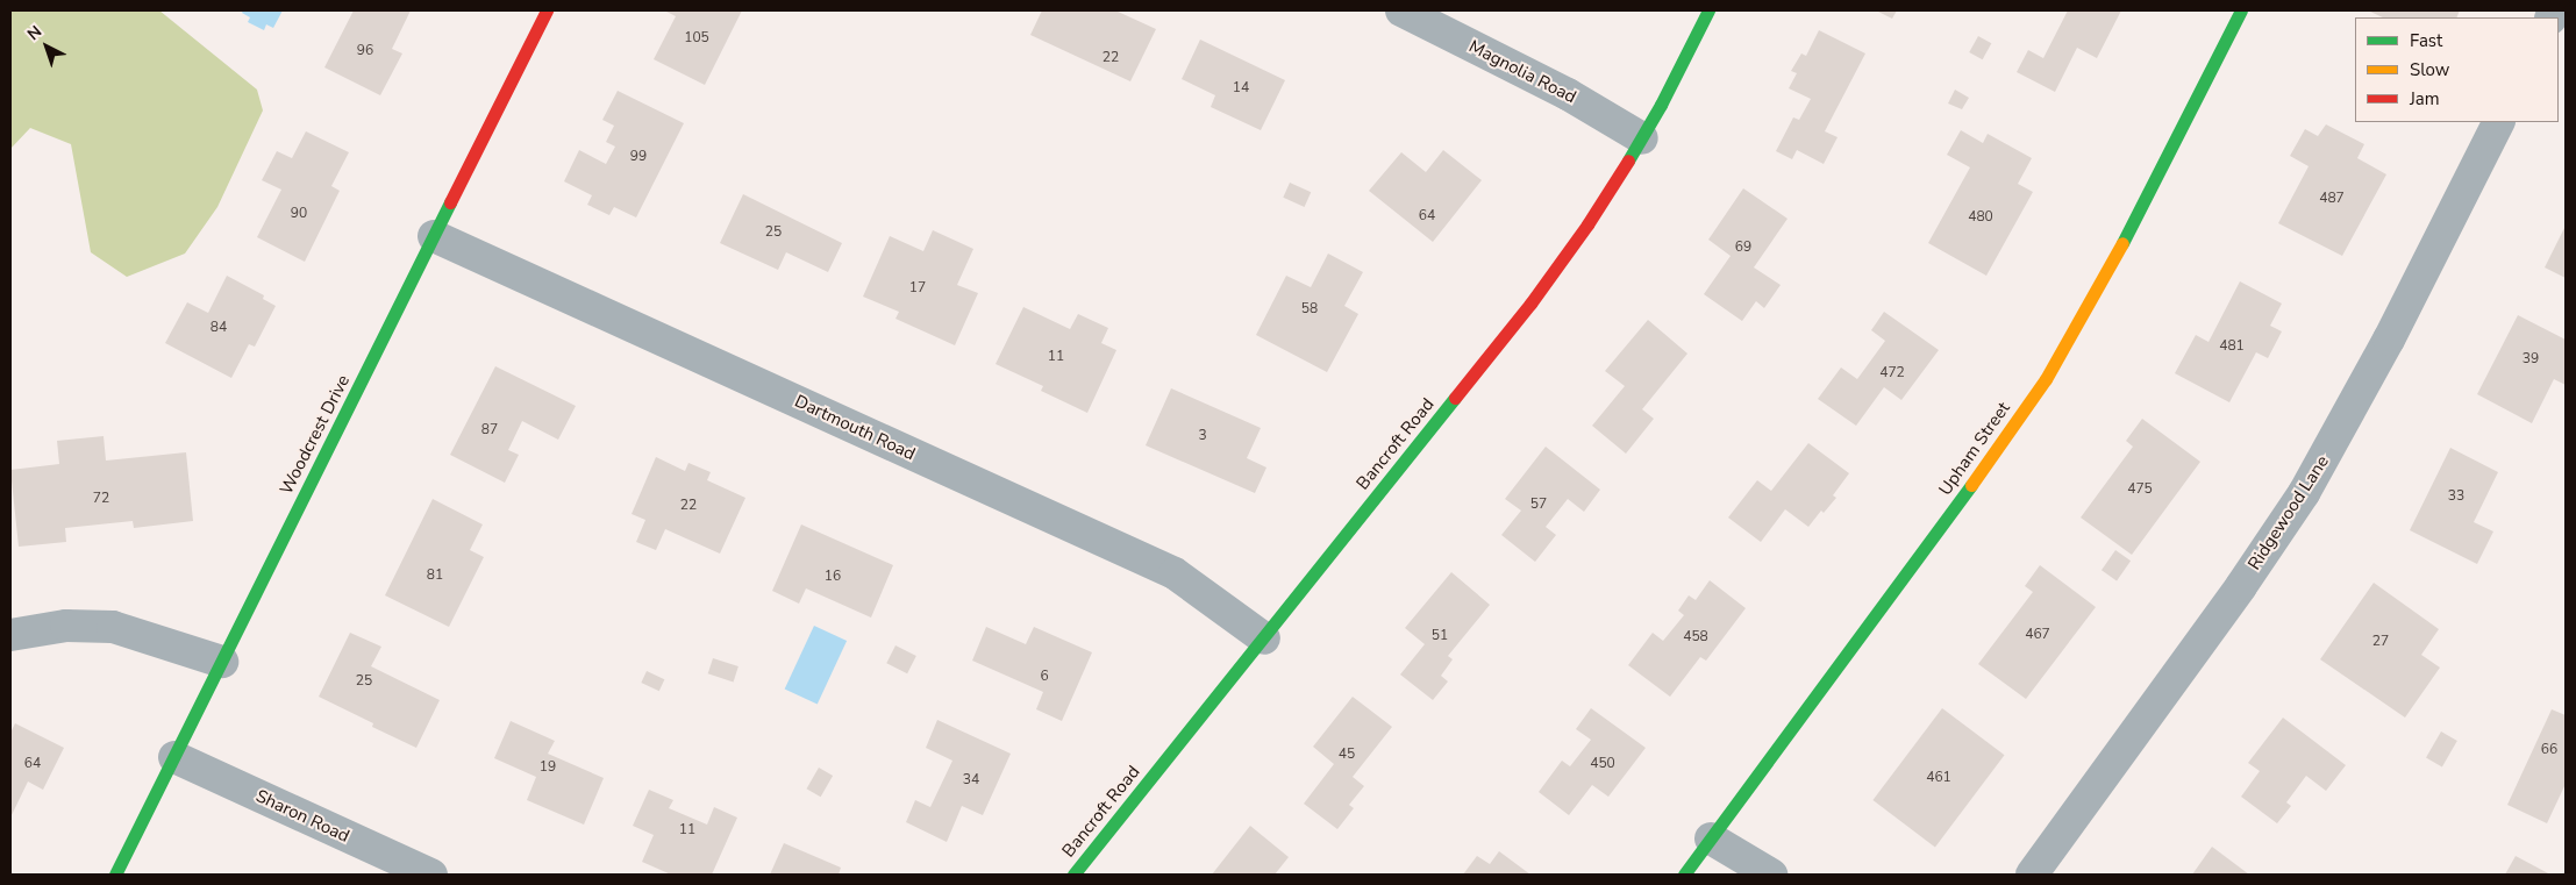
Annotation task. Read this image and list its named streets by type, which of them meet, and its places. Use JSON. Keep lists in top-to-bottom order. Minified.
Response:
{"streets":{"street":["Magnolia Road","Dartmouth Road","Woodcrest Drive","Bancroft Road","Upham Street","Ridgewood Lane","Sharon Road"]},"crossings":[["Magnolia Road","Bancroft Road"],["Dartmouth Road","Woodcrest Drive"],["Dartmouth Road","Bancroft Road"],["Woodcrest Drive","Sharon Road"]],"house_numbers":["105","96","22","14","99","487","90","64","480","25","69","17","58","84","481","11","39","472","87","3","475","33","72","57","22","81","16","467","51","458","27","6","25","66","45","64","450","19","461","34","11"],"legend":["Fast","Slow","Jam"],"north":"top left"}
